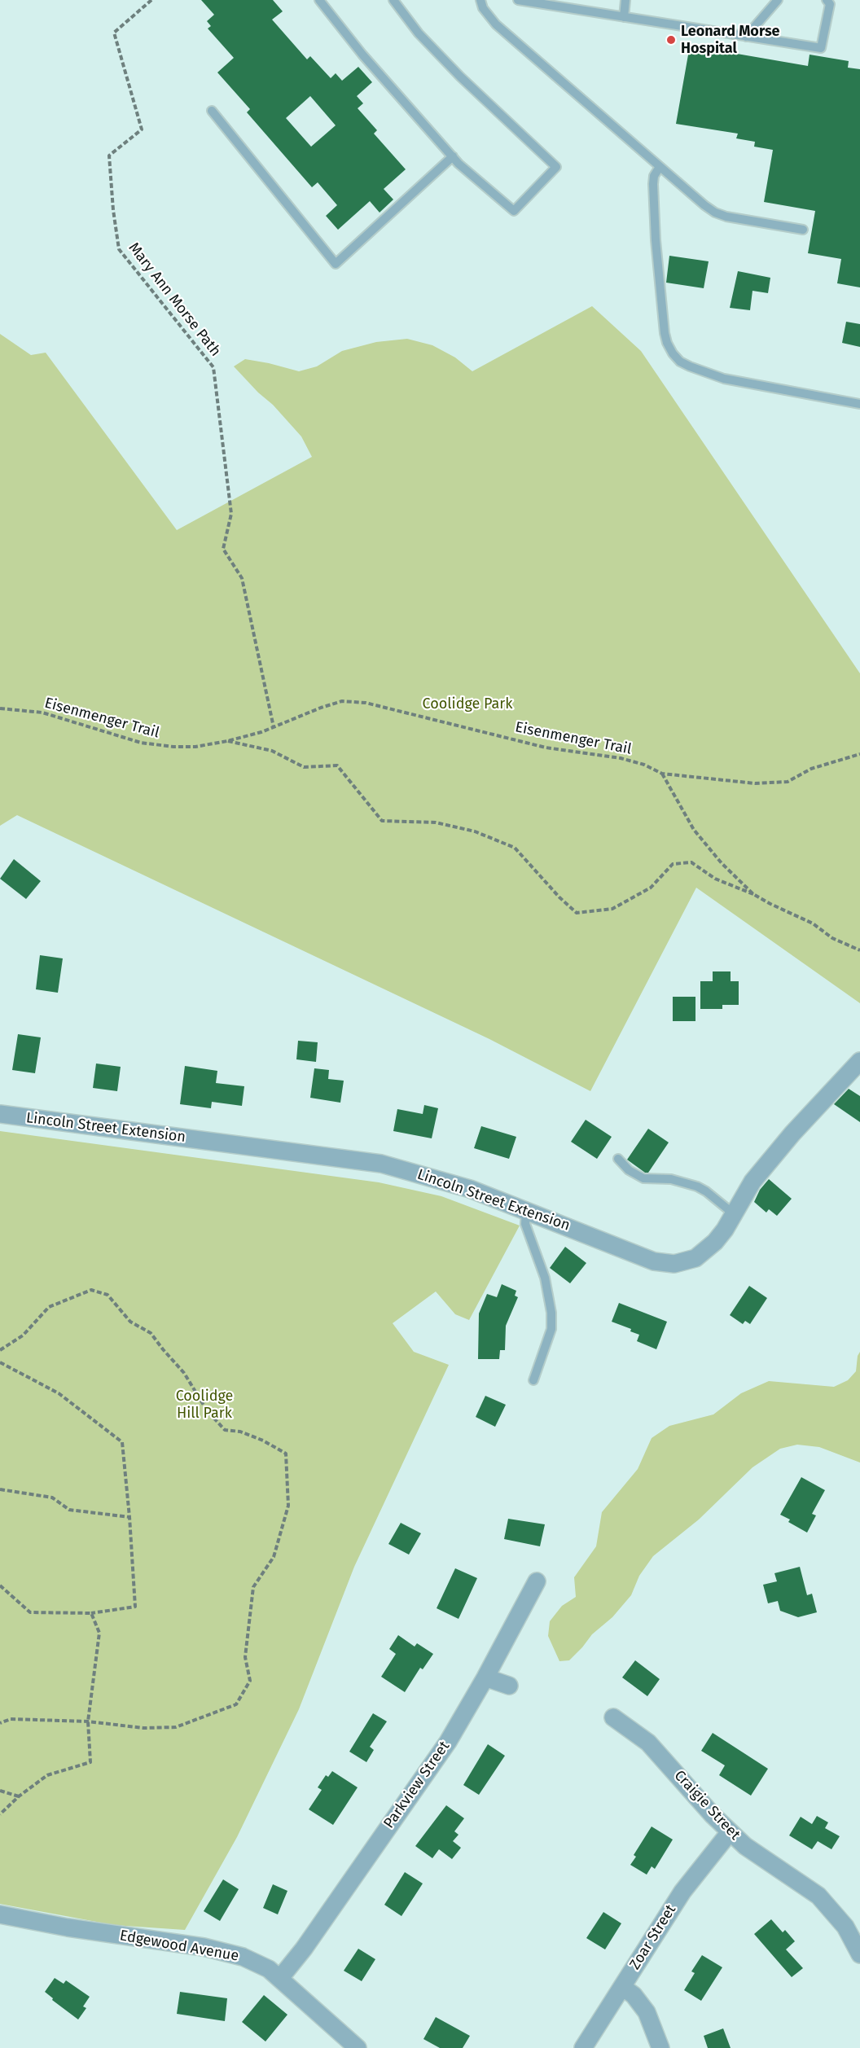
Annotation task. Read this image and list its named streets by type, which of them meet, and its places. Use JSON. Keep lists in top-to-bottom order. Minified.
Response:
{"streets":{"street":["Lincoln Street Extension","Parkview Street","Craigie Street","Zoar Street","Edgewood Avenue"],"path":["Mary Ann Morse Path","Eisenmenger Trail"]},"crossings":[["Mary Ann Morse Path","Eisenmenger Trail"],["Parkview Street","Edgewood Avenue"],["Craigie Street","Zoar Street"]],"parks":["Coolidge Park","Coolidge Hill Park"],"places":["Leonard Morse Hospital"]}
